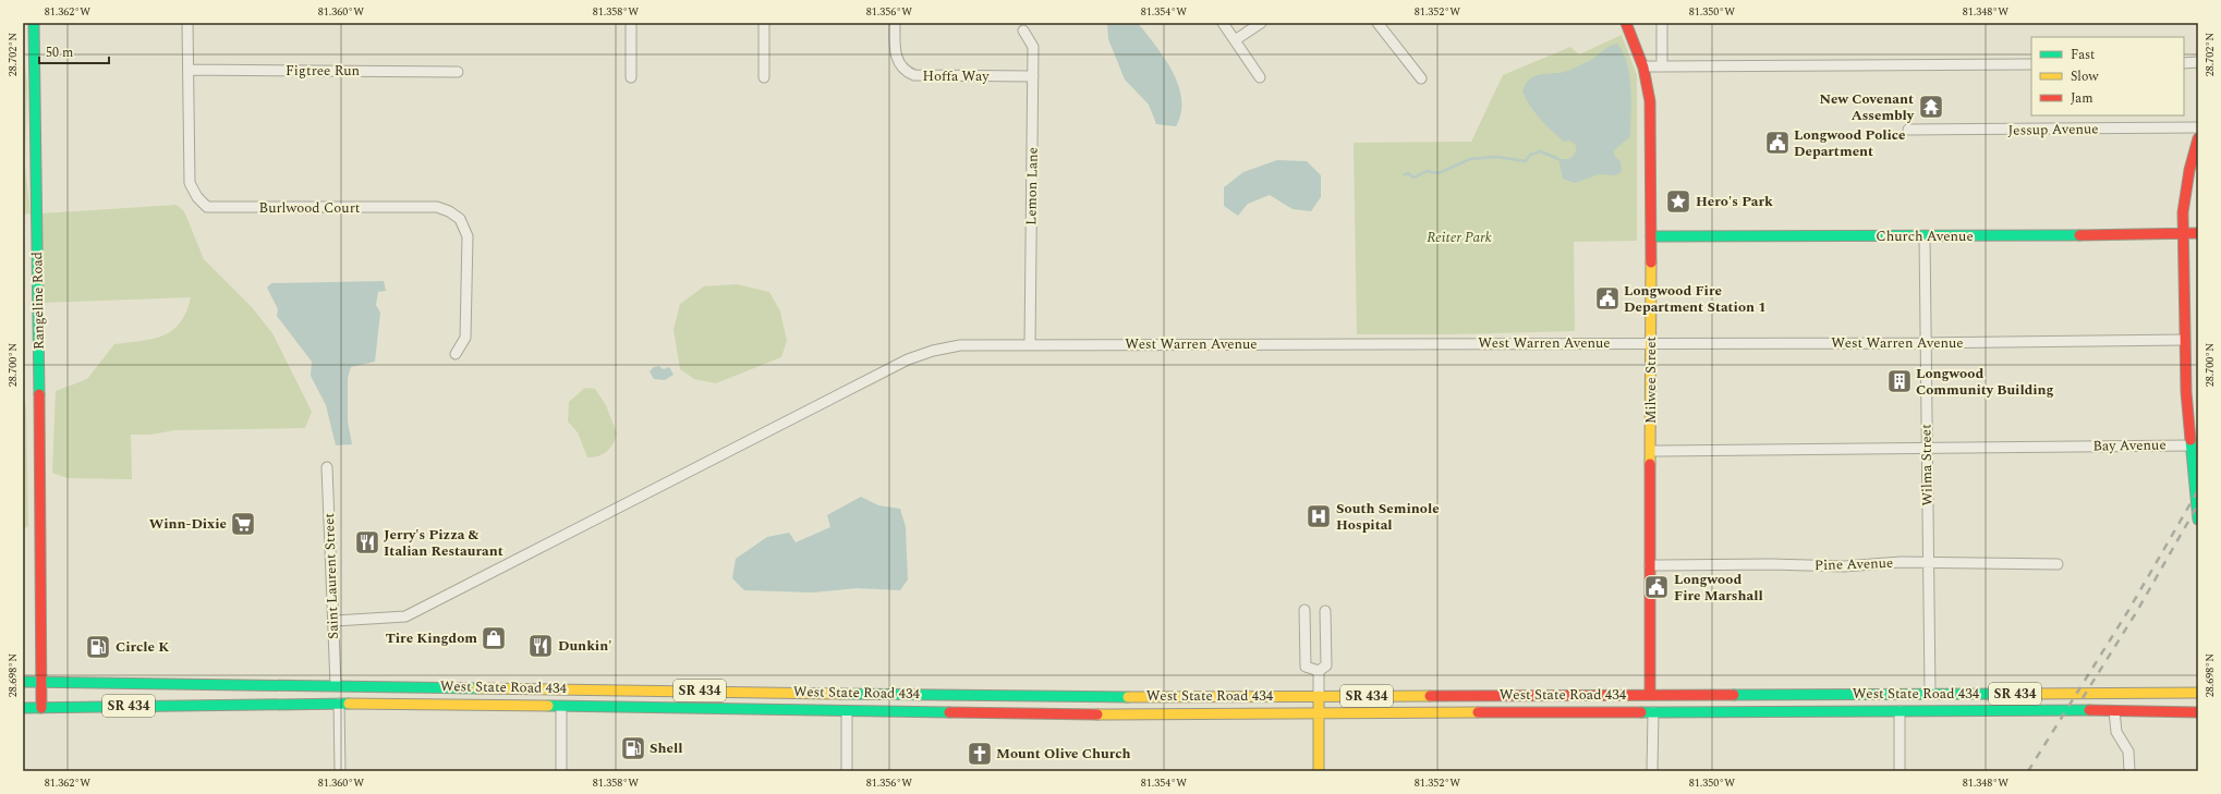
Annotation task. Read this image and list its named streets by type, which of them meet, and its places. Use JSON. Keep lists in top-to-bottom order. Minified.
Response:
{"streets":{"main road":["Church Avenue","Rangeline Road","Milwee Street","West State Road 434","SR 434"],"street":["Figtree Run","Hoffa Way","Jessup Avenue","Lemon Lane","Burlwood Court","West Warren Avenue","Bay Avenue","Wilma Street","Pine Avenue","Saint Laurent Street"]},"crossings":[["Figtree Run","Burlwood Court"],["Hoffa Way","Lemon Lane"],["Lemon Lane","West Warren Avenue"],["Church Avenue","Milwee Street"],["Church Avenue","Wilma Street"],["Rangeline Road","West State Road 434"],["Rangeline Road","SR 434"],["West Warren Avenue","Milwee Street"],["West Warren Avenue","Wilma Street"],["West Warren Avenue","Saint Laurent Street"],["Milwee Street","Bay Avenue"],["Milwee Street","Pine Avenue"],["Milwee Street","West State Road 434"],["Bay Avenue","Wilma Street"],["Wilma Street","Pine Avenue"],["Wilma Street","West State Road 434"],["Saint Laurent Street","West State Road 434"],["West State Road 434","SR 434"]],"parks":["Reiter Park"],"places":{"temple":["New Covenant Assembly"],"public building":["Longwood Police Department","Longwood Fire Department Station 1","Longwood Fire Marshall"],"place":["Hero's Park"],"building":["Longwood Community Building"],"hospital":["South Seminole Hospital"],"supermarket":["Winn-Dixie"],"restaurant":["Jerry's Pizza & Italian Restaurant","Dunkin'"],"shop":["Tire Kingdom"],"fuel station":["Circle K","Shell"],"church":["Mount Olive Church"]},"legend":["Fast","Slow","Jam"],"scale_bar":"50 m","coordinates":["81.362°W","81.360°W","81.358°W","81.356°W","81.354°W","81.352°W","81.350°W","81.348°W","28.702°N","28.700°N","28.698°N"]}
